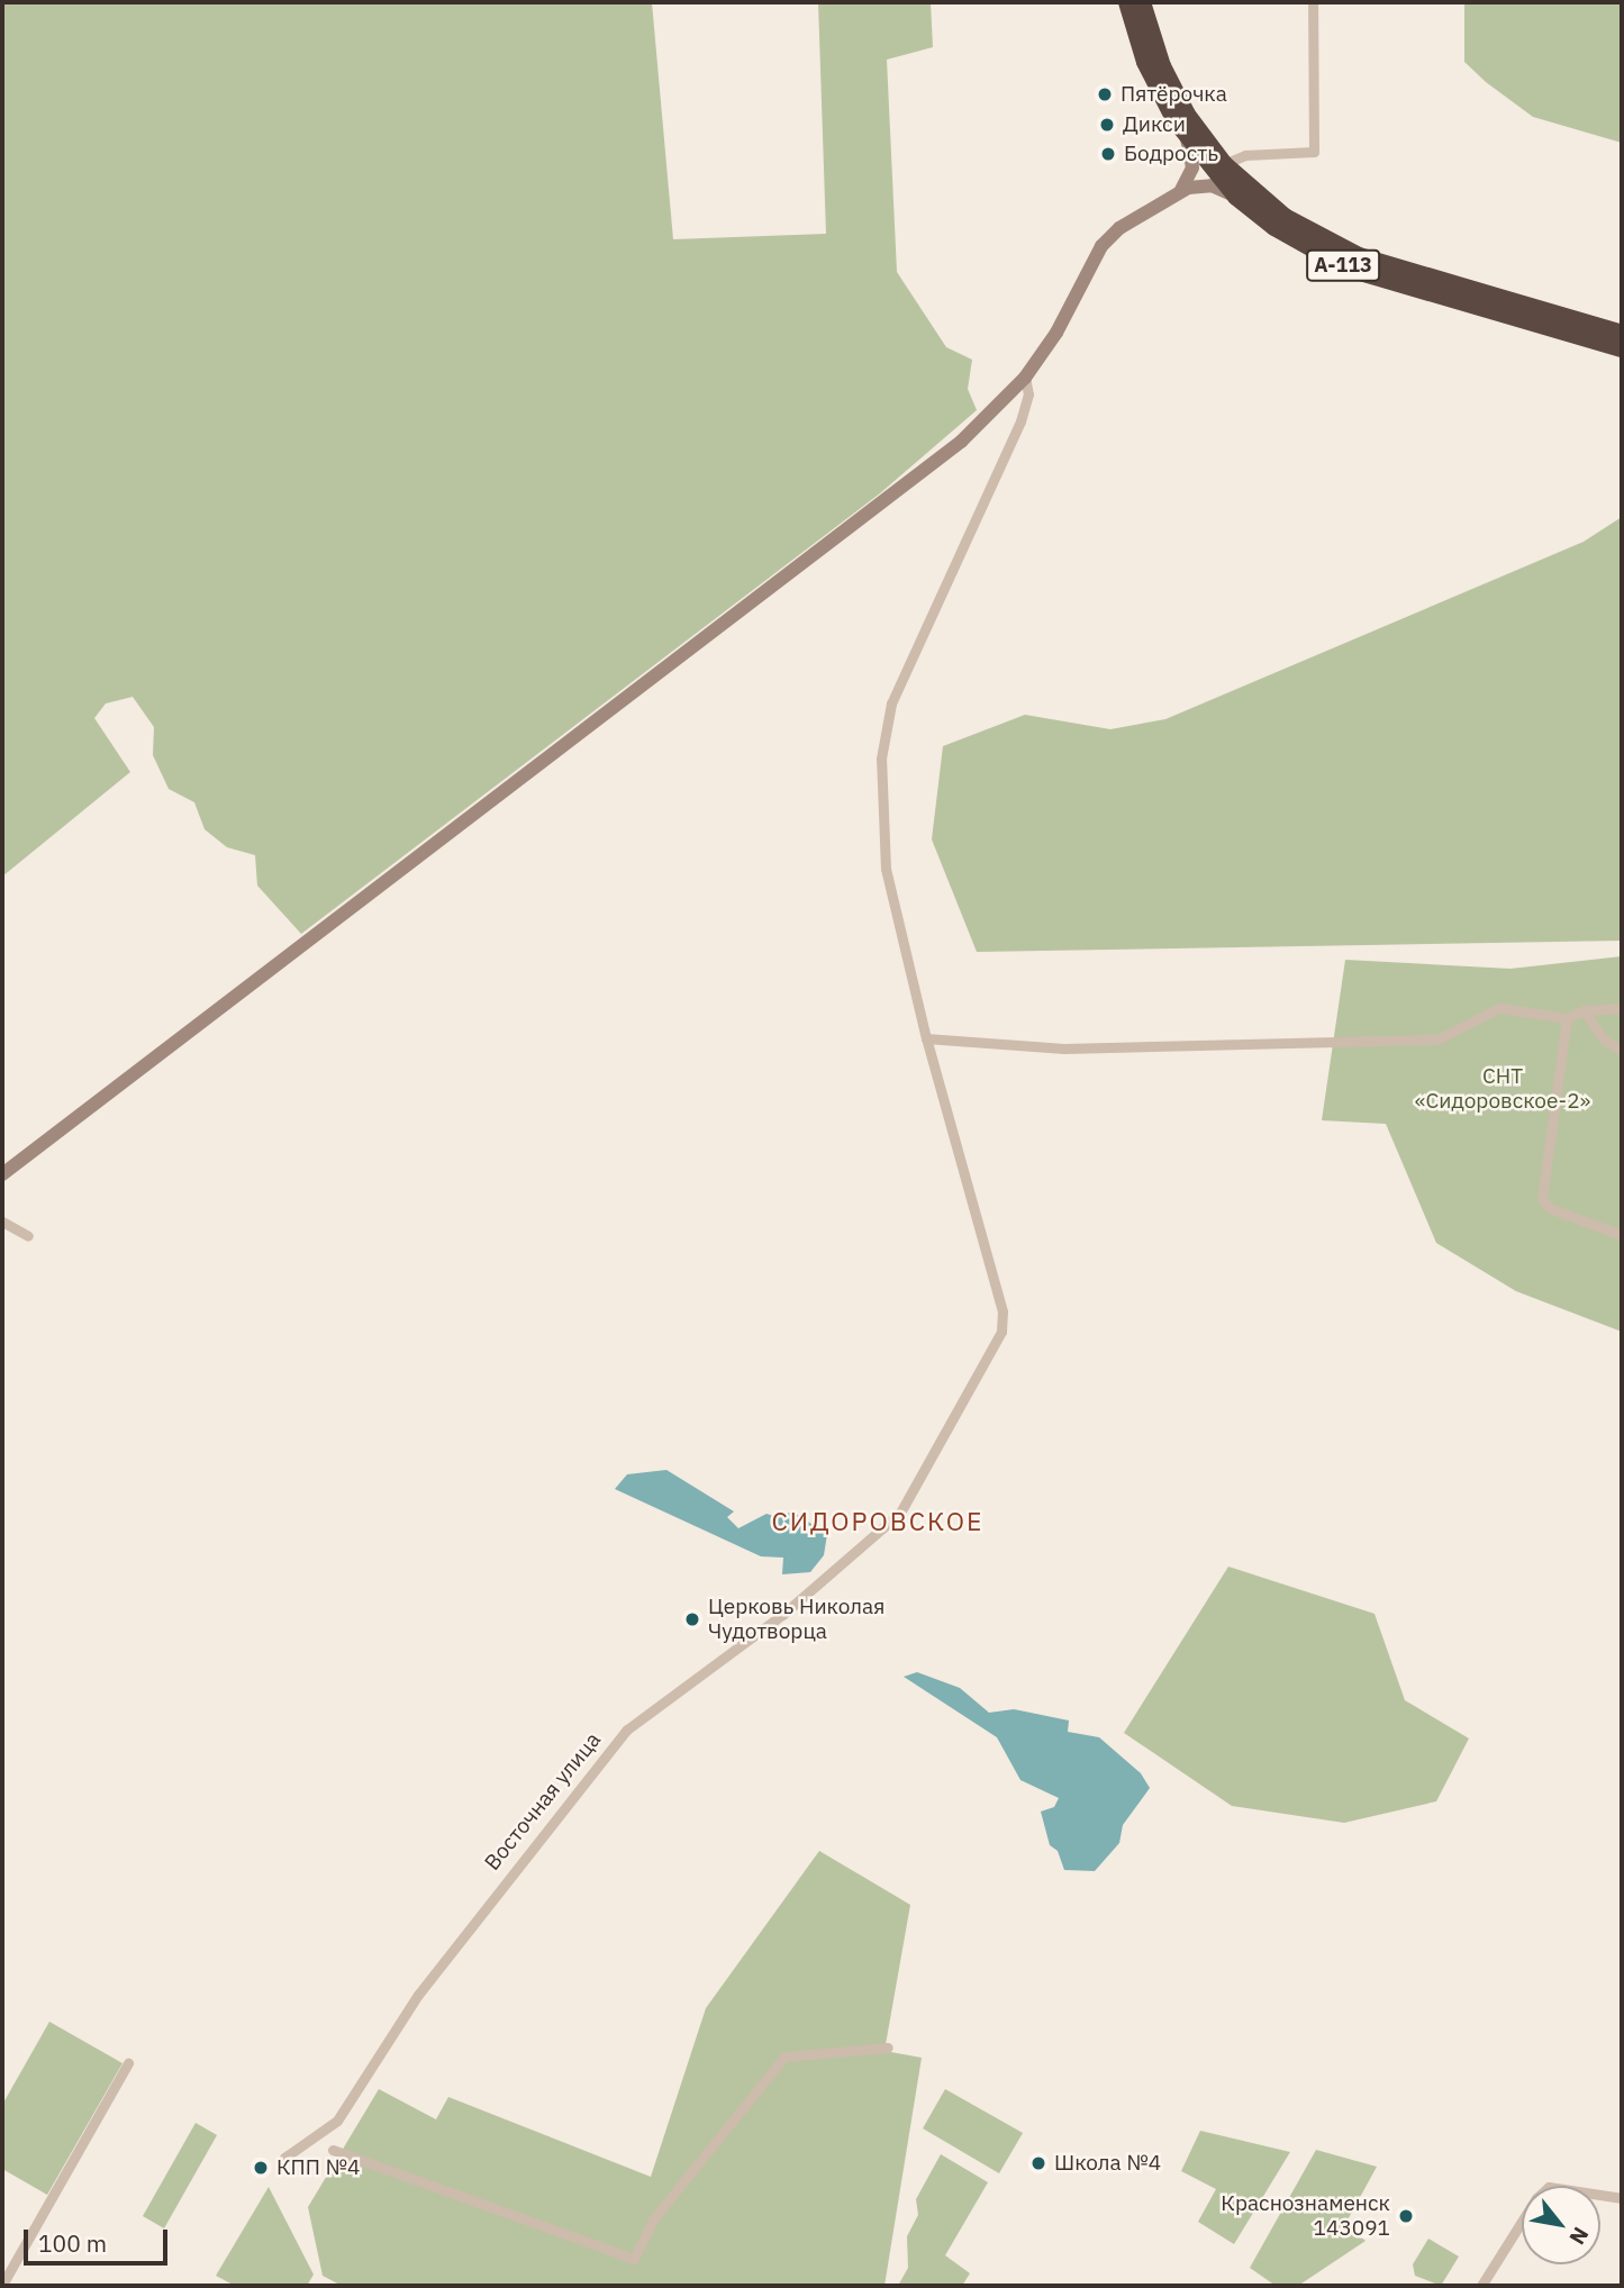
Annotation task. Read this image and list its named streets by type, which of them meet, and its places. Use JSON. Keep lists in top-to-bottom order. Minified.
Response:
{"streets":{"highway":["А-113"],"street":["Восточная улица"]},"districts":["СИДОРОВСКОЕ"],"parks":["СНТ «Сидоровское-2»"],"places":["Пятёрочка","Дикси","Бодрость","Церковь Николая Чудотворца","Школа №4","КПП №4","Краснознаменск 143091"],"scale_bar":"100 m","north":"bottom right"}
